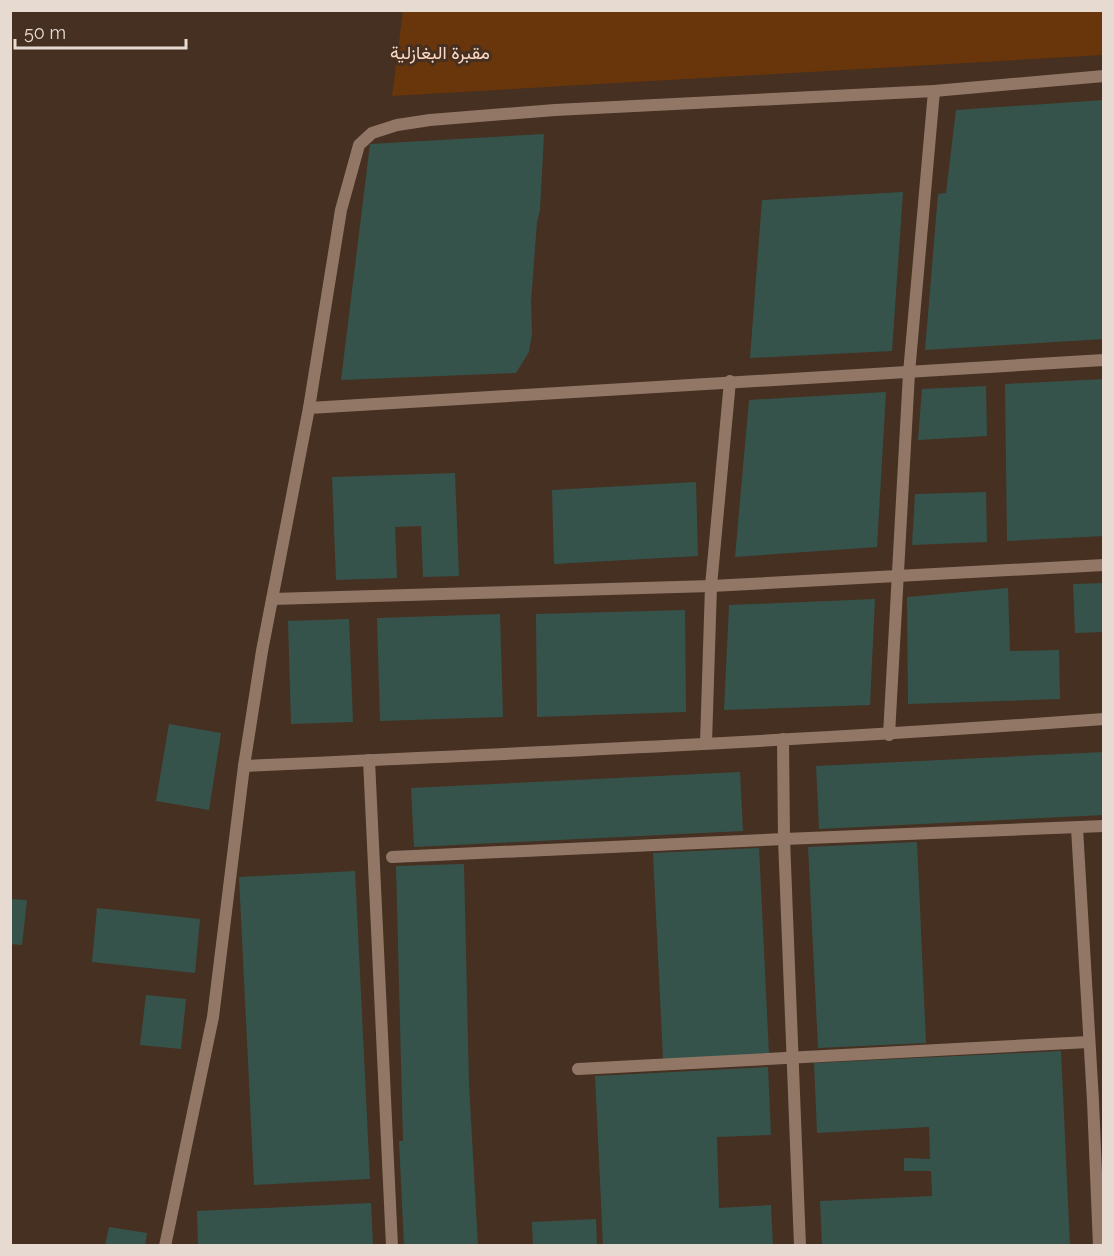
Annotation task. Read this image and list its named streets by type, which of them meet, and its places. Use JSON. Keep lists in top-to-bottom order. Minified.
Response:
{"parks":["مقبرة البغازلية"],"scale_bar":"50 m"}
